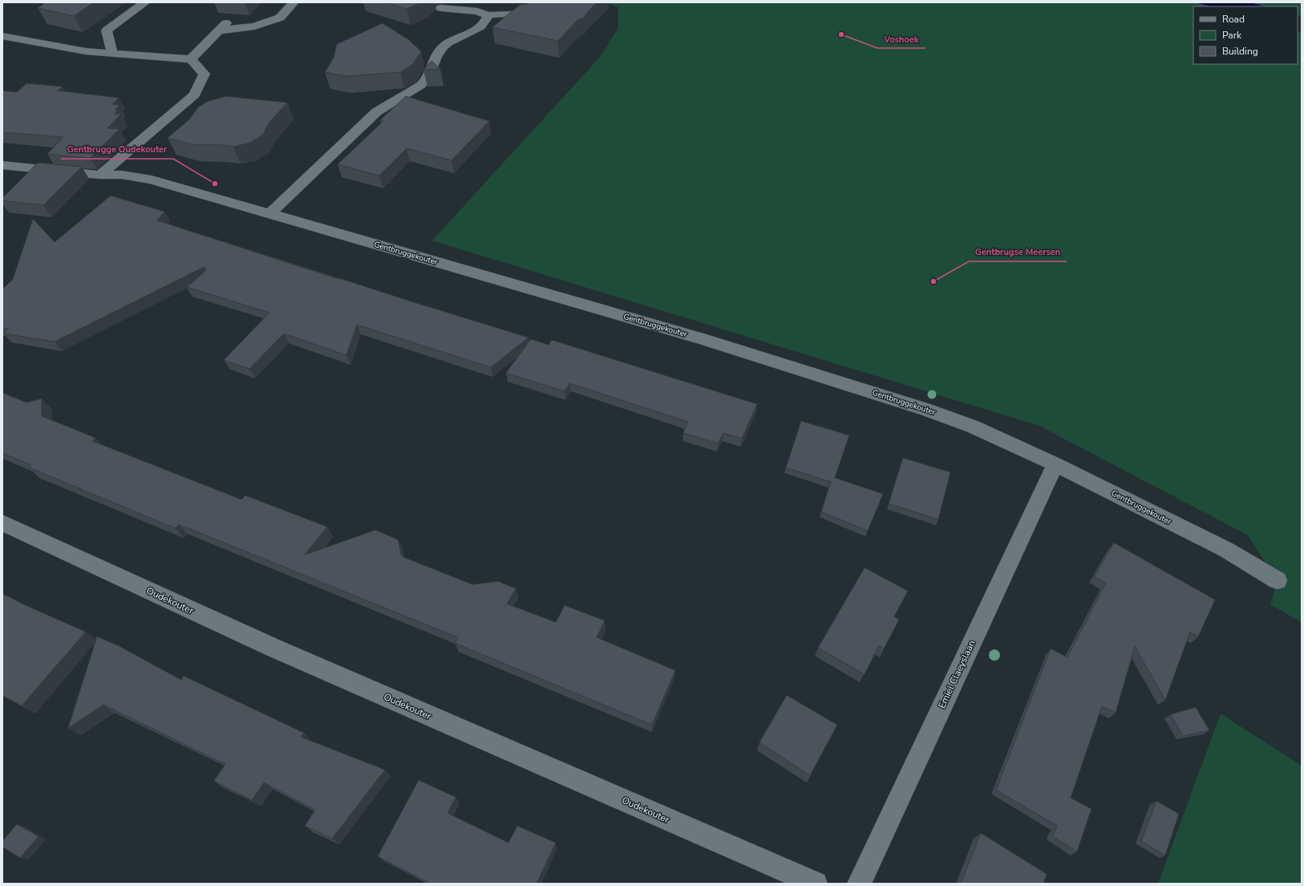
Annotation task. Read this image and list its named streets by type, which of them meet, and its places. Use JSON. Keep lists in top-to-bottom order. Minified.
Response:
{"streets":{"street":["Gentbruggekouter","Oudekouter","Emiel Claeyslaan"]},"crossings":[["Gentbruggekouter","Emiel Claeyslaan"]],"places":["Voshoek","Gentbrugge Oudekouter","Gentbrugse Meersen"],"legend":["Road","Park","Building"]}
